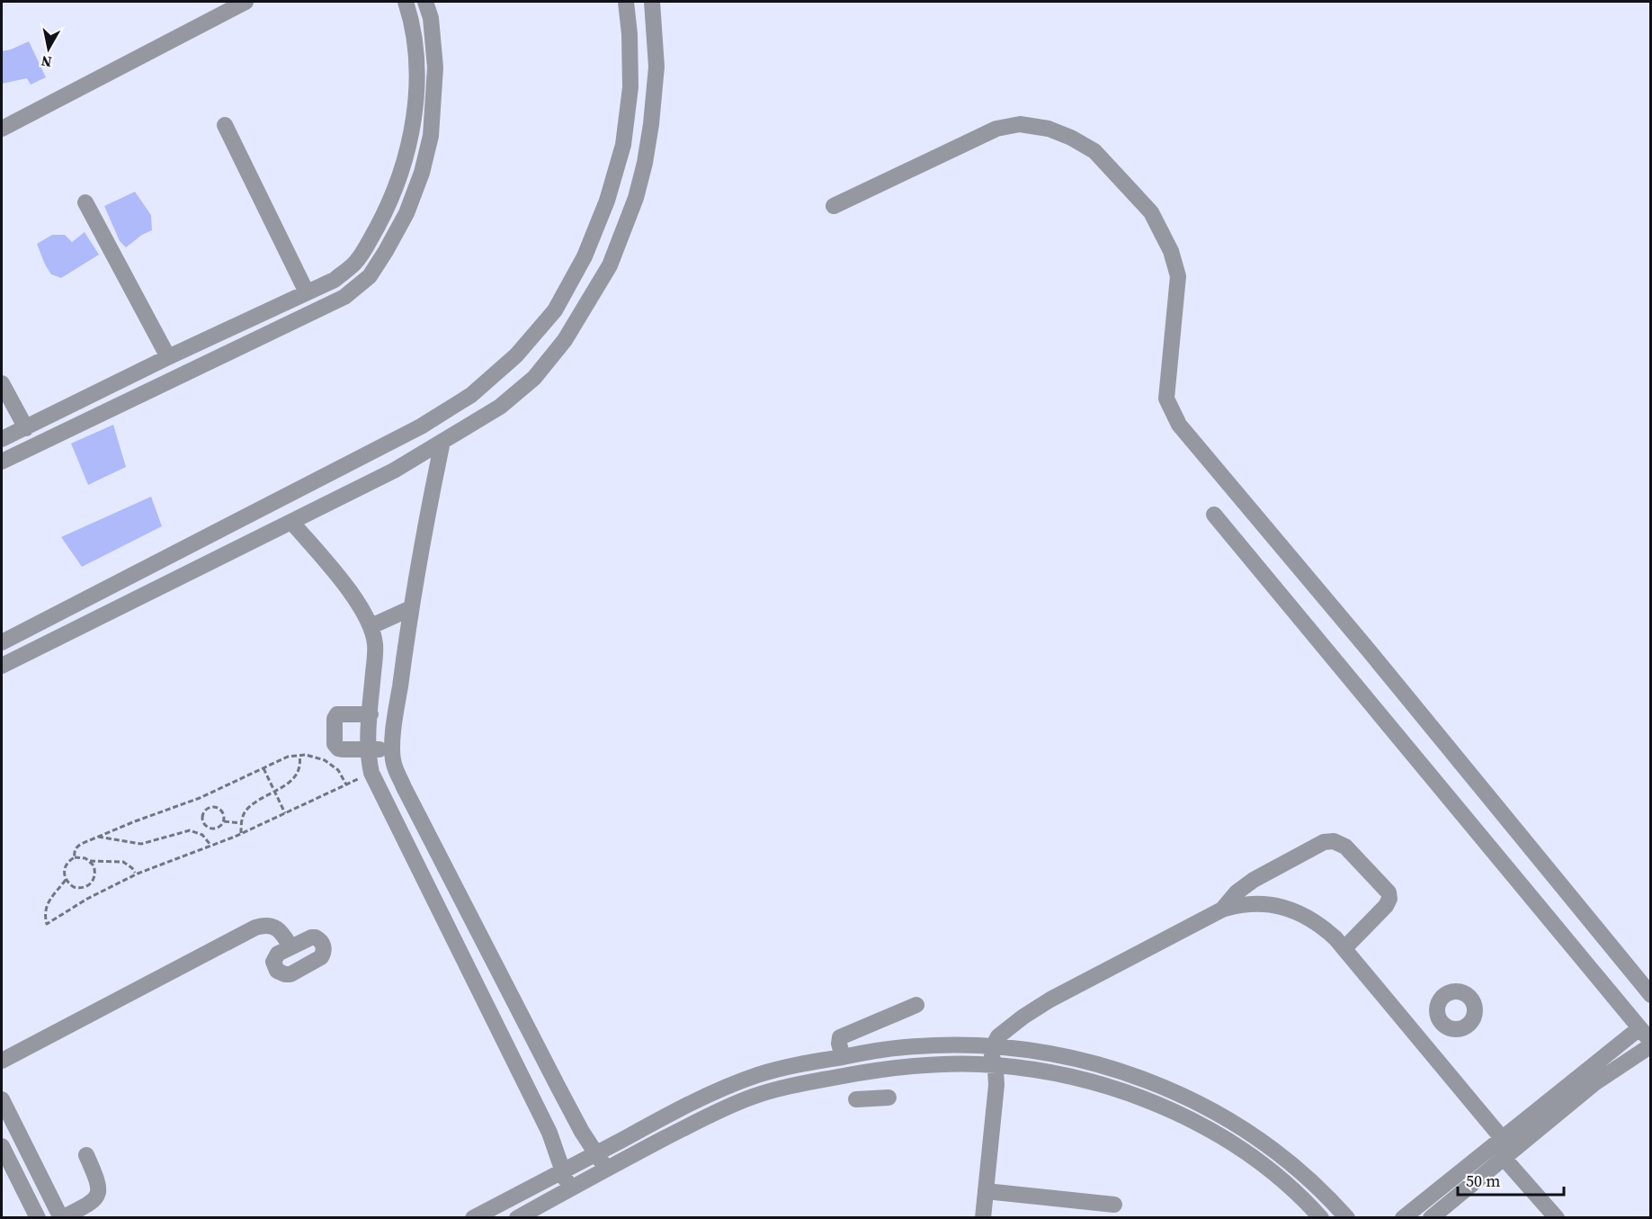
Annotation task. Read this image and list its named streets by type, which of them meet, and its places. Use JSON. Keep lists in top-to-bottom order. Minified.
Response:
{"scale_bar":"50 m","north":"bottom"}
